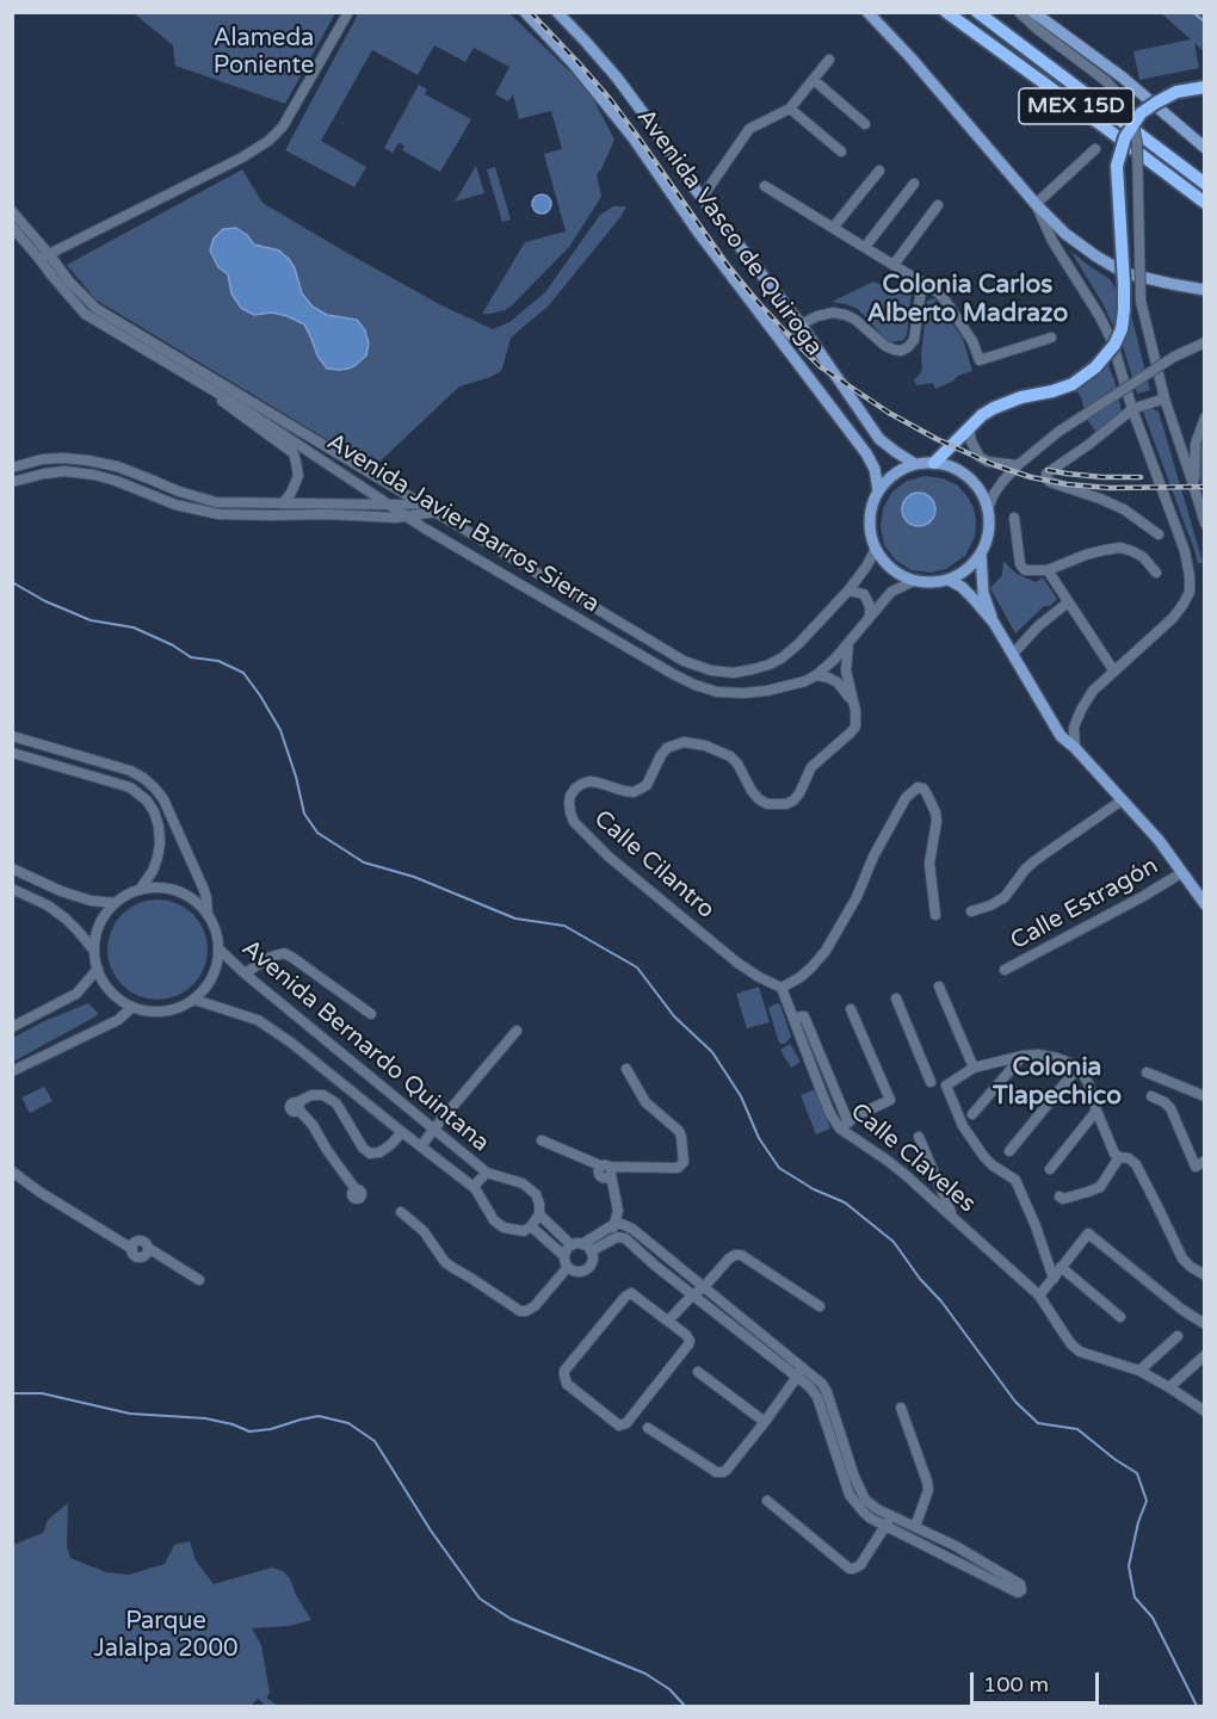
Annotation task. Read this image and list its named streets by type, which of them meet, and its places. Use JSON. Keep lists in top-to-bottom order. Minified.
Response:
{"streets":{"highway":["MEX 15D"],"main road":["Avenida Vasco de Quiroga"],"street":["Avenida Javier Barros Sierra","Calle Cilantro","Calle Estragón","Avenida Bernardo Quintana","Calle Claveles"]},"crossings":[["Avenida Vasco de Quiroga","Avenida Javier Barros Sierra"],["Avenida Javier Barros Sierra","Calle Cilantro"],["Calle Cilantro","Calle Claveles"]],"districts":["Colonia Carlos Alberto Madrazo","Colonia Tlapechico"],"parks":["Alameda Poniente","Parque Jalalpa 2000"],"scale_bar":"100 m"}
